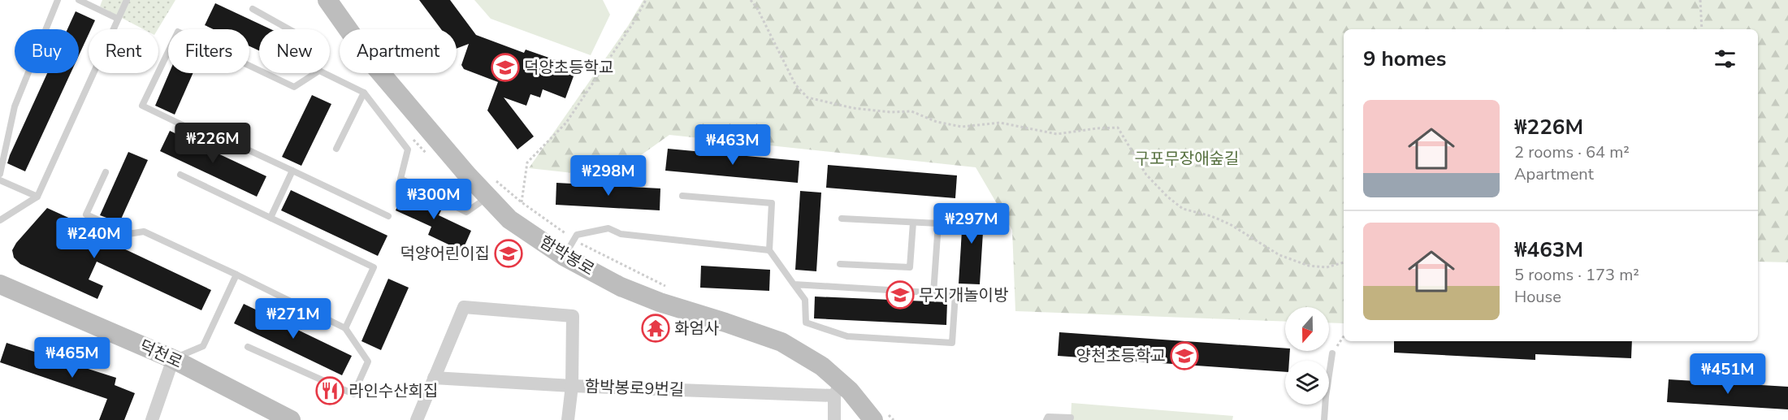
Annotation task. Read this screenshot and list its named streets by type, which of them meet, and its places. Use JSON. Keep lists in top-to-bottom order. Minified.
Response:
{"streets":{"main road":["함박봉로","덕천로"],"street":["함박봉로9번길"]},"crossings":[["함박봉로","함박봉로9번길"]],"parks":["구포무장애숲길"],"places":{"school or university":["덕양초등학교","덕양어린이집","무지개놀이방","양천초등학교"],"temple":["화엄사"],"restaurant":["라인수산회집"]},"north":"bottom","page":{"chip":["Buy","Rent","Filters","New","Apartment"],"heading":"9 homes","list":[{"name":"₩226M","note":"2 rooms · 64 m² · Apartment"},{"name":"₩463M","note":"5 rooms · 173 m² · House"}],"price":["₩226M","₩463M","₩298M","₩300M","₩297M","₩240M","₩271M","₩465M","₩451M"]}}
